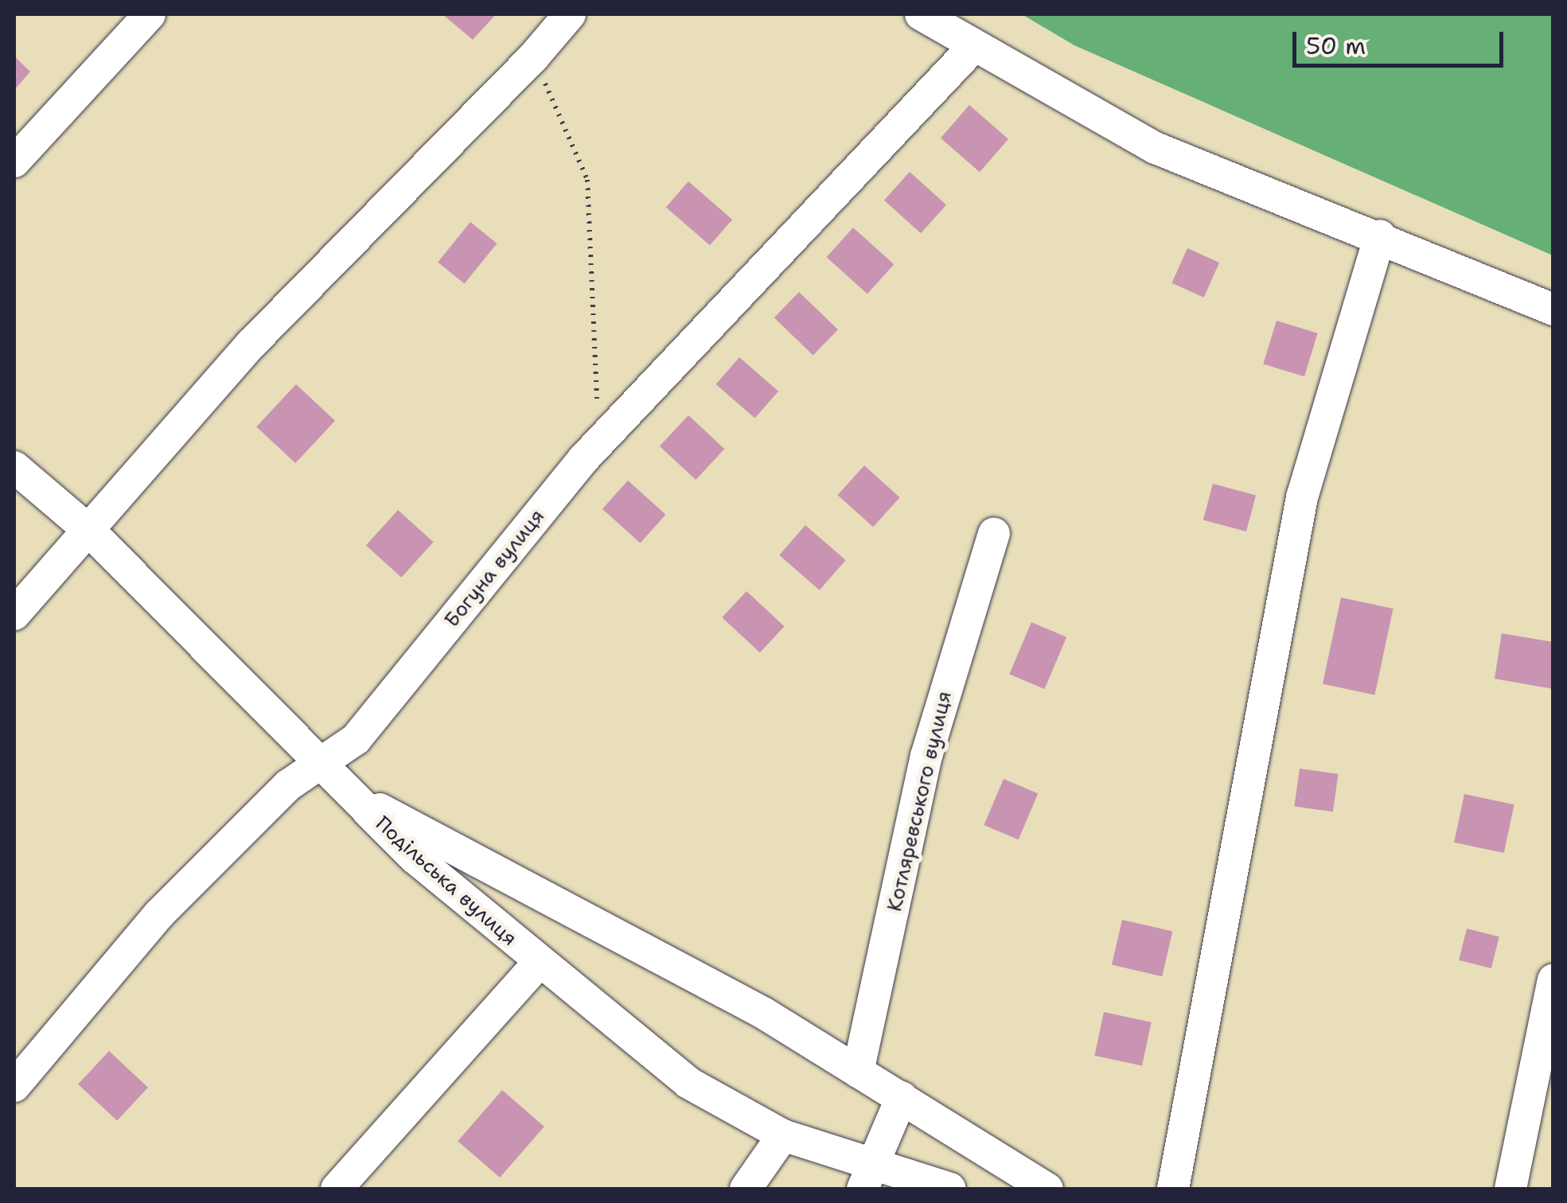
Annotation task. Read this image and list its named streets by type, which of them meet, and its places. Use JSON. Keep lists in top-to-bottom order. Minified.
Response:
{"streets":{"street":["Богуна вулиця","Котляревського вулиця","Подільська вулиця"]},"crossings":[["Богуна вулиця","Подільська вулиця"]],"scale_bar":"50 m"}
